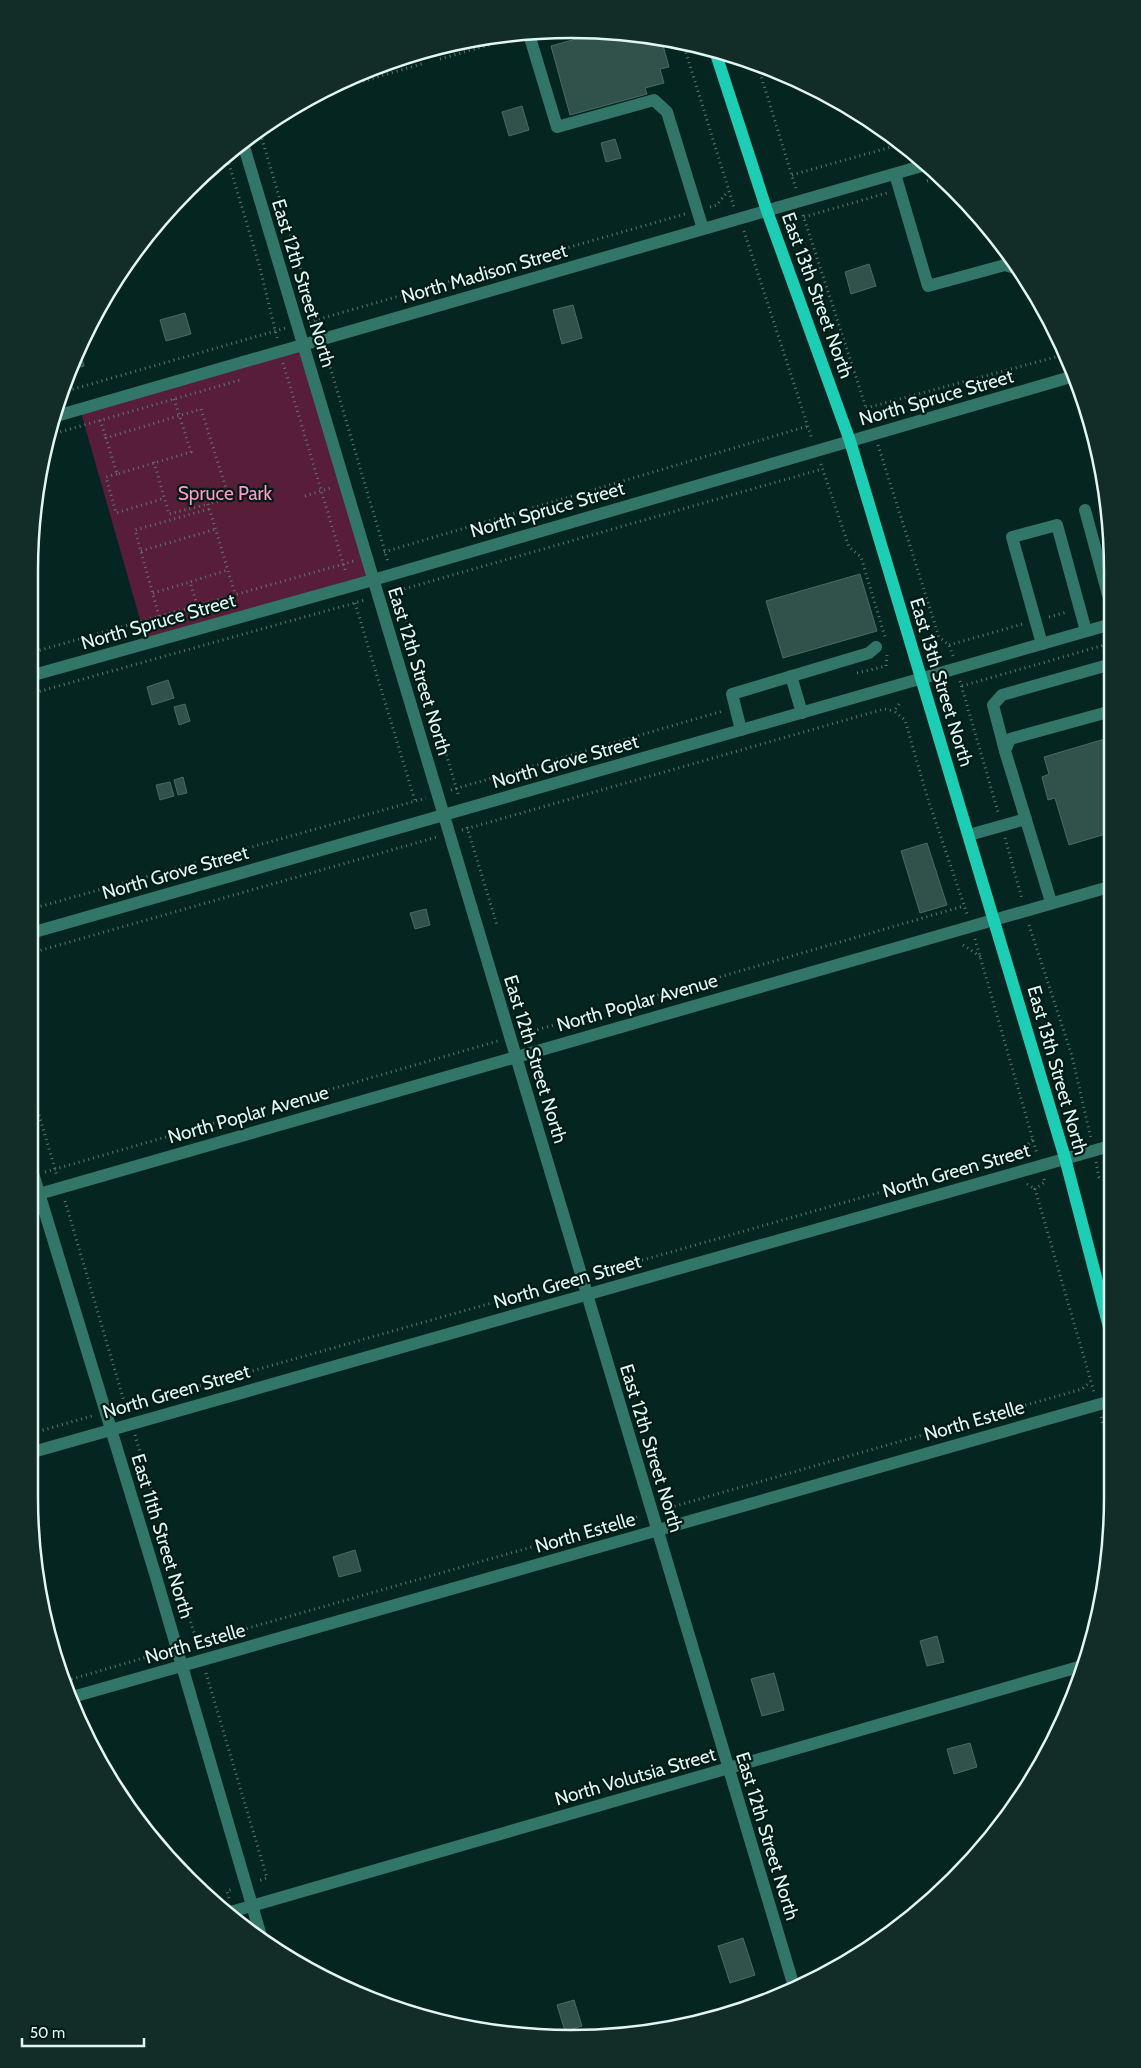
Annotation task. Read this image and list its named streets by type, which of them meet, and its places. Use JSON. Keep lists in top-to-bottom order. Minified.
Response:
{"streets":{"main road":["East 13th Street North"],"street":["North Madison Street","East 12th Street North","North Spruce Street","North Grove Street","North Poplar Avenue","North Green Street","North Estelle","East 11th Street North","North Volutsia Street"]},"crossings":[["North Madison Street","East 12th Street North"],["North Madison Street","East 13th Street North"],["East 12th Street North","North Spruce Street"],["East 12th Street North","North Grove Street"],["East 12th Street North","North Poplar Avenue"],["East 12th Street North","North Green Street"],["East 12th Street North","North Estelle"],["East 12th Street North","North Volutsia Street"],["East 13th Street North","North Spruce Street"],["East 13th Street North","North Grove Street"],["East 13th Street North","North Poplar Avenue"],["East 13th Street North","North Green Street"],["North Green Street","East 11th Street North"],["North Estelle","East 11th Street North"],["East 11th Street North","North Volutsia Street"]],"parks":["Spruce Park"],"scale_bar":"50 m"}
